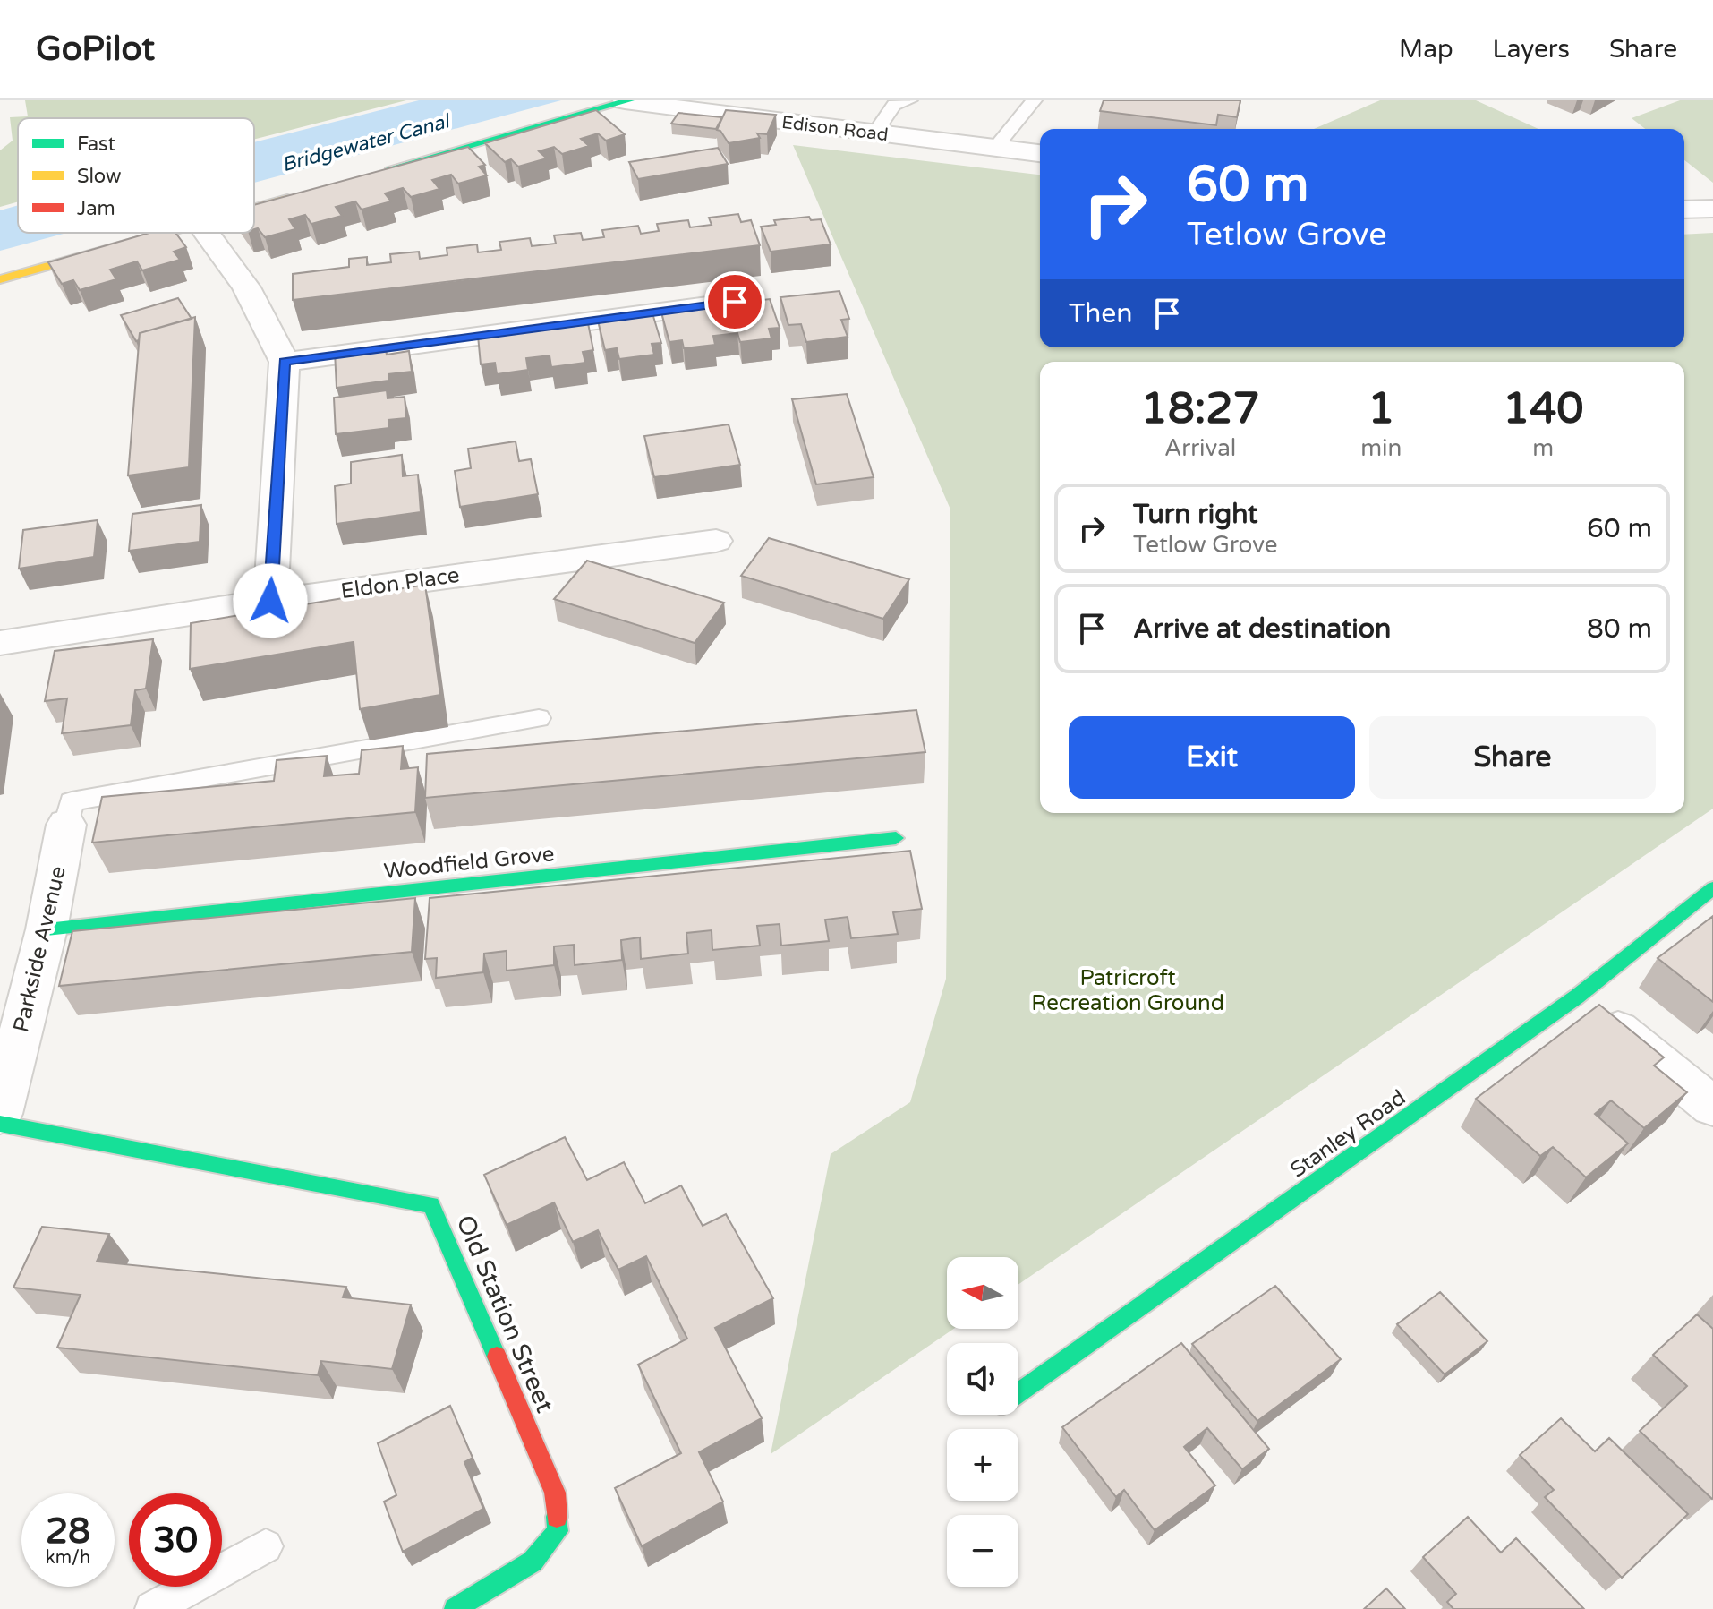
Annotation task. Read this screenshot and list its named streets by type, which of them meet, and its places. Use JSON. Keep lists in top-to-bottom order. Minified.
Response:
{"streets":{"street":["Edison Road","Eldon Place","Woodfield Grove","Parkside Avenue","Stanley Road","Old Station Street"]},"crossings":[["Woodfield Grove","Parkside Avenue"]],"water":["Bridgewater Canal"],"parks":["Patricroft Recreation Ground"],"legend":["Fast","Slow","Jam"],"north":"left","page":{"header":"GoPilot","nav":["Map","Layers","Share"],"turn":["60 m","Tetlow Grove"],"then":"Then","eta":["18:27","Arrival","1","min","140","m"],"list":[{"name":"Turn right","note":"Tetlow Grove","value":"60 m"},{"name":"Arrive at destination","value":"80 m"}],"buttons":["Exit","Share"],"map_buttons":["+","−"],"speed":"28 km/h","limit":"30"}}
